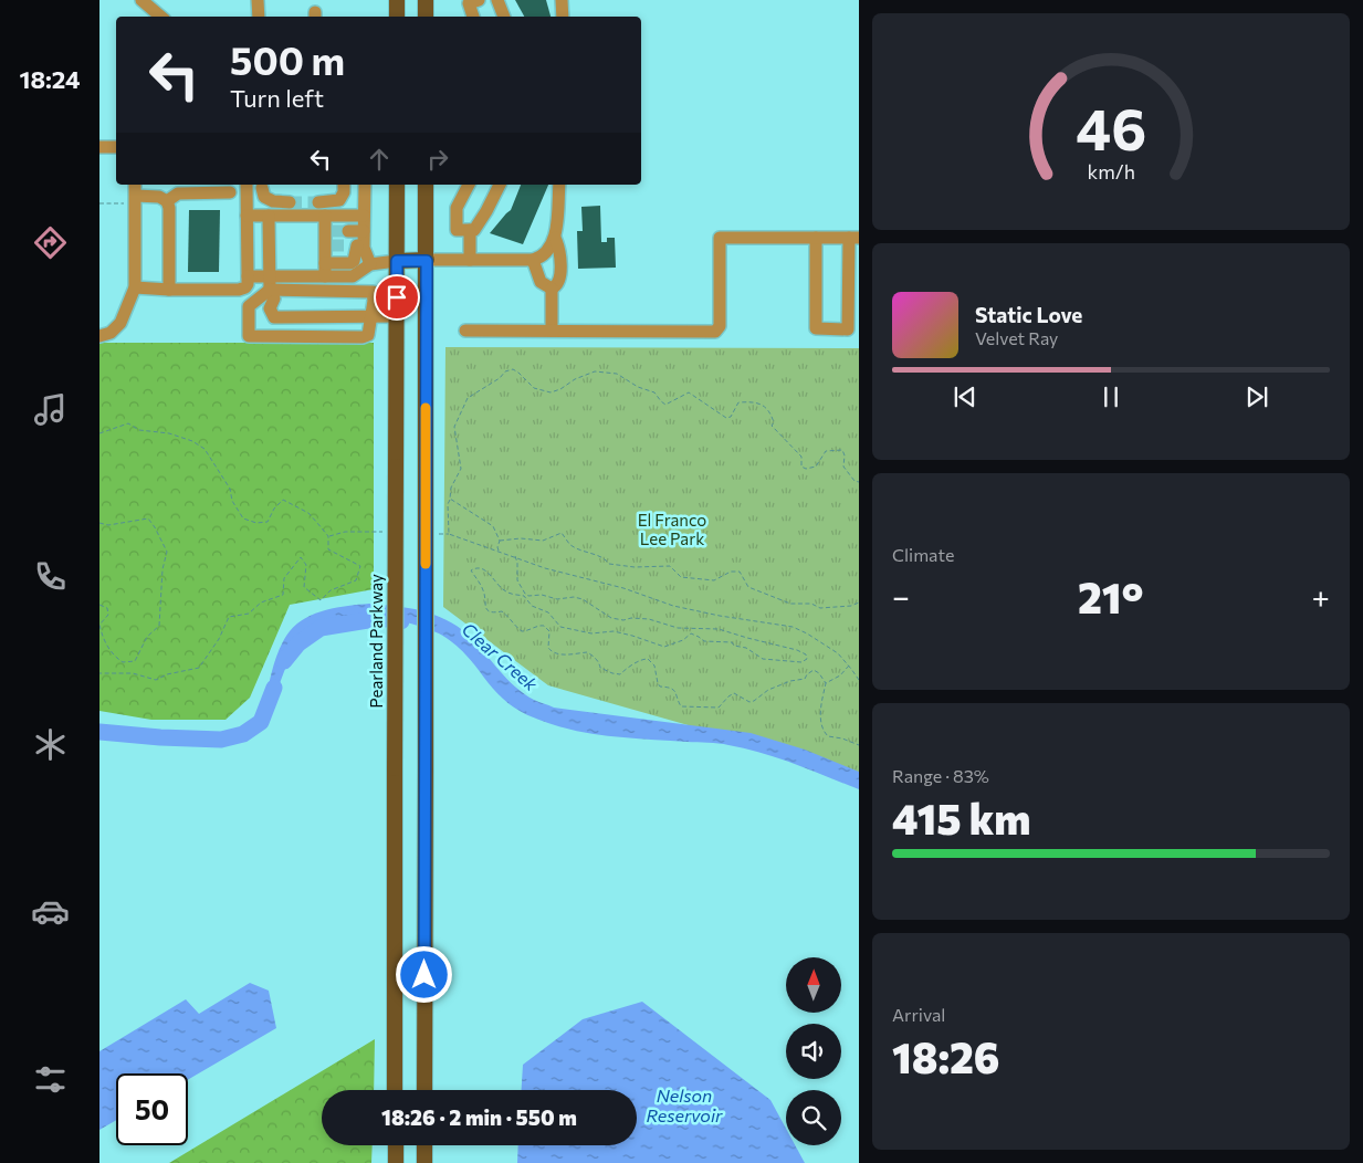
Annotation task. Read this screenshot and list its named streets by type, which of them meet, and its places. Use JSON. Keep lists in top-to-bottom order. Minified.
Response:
{"streets":{"main road":["Pearland Parkway"]},"water":["Clear Creek","Nelson Reservoir"],"parks":["El Franco Lee Park"],"north":"top","page":{"tabs":"18:24","turn":["500 m","Turn left"],"song":["Static Love","Velvet Ray"],"tile":["Climate",["Range · 83%","415 km"],["Arrival","18:26"]],"heat":["−","21°","+"],"limit":"50","trip":"18:26 · 2 min · 550 m","gauge":["46","km/h"]}}
